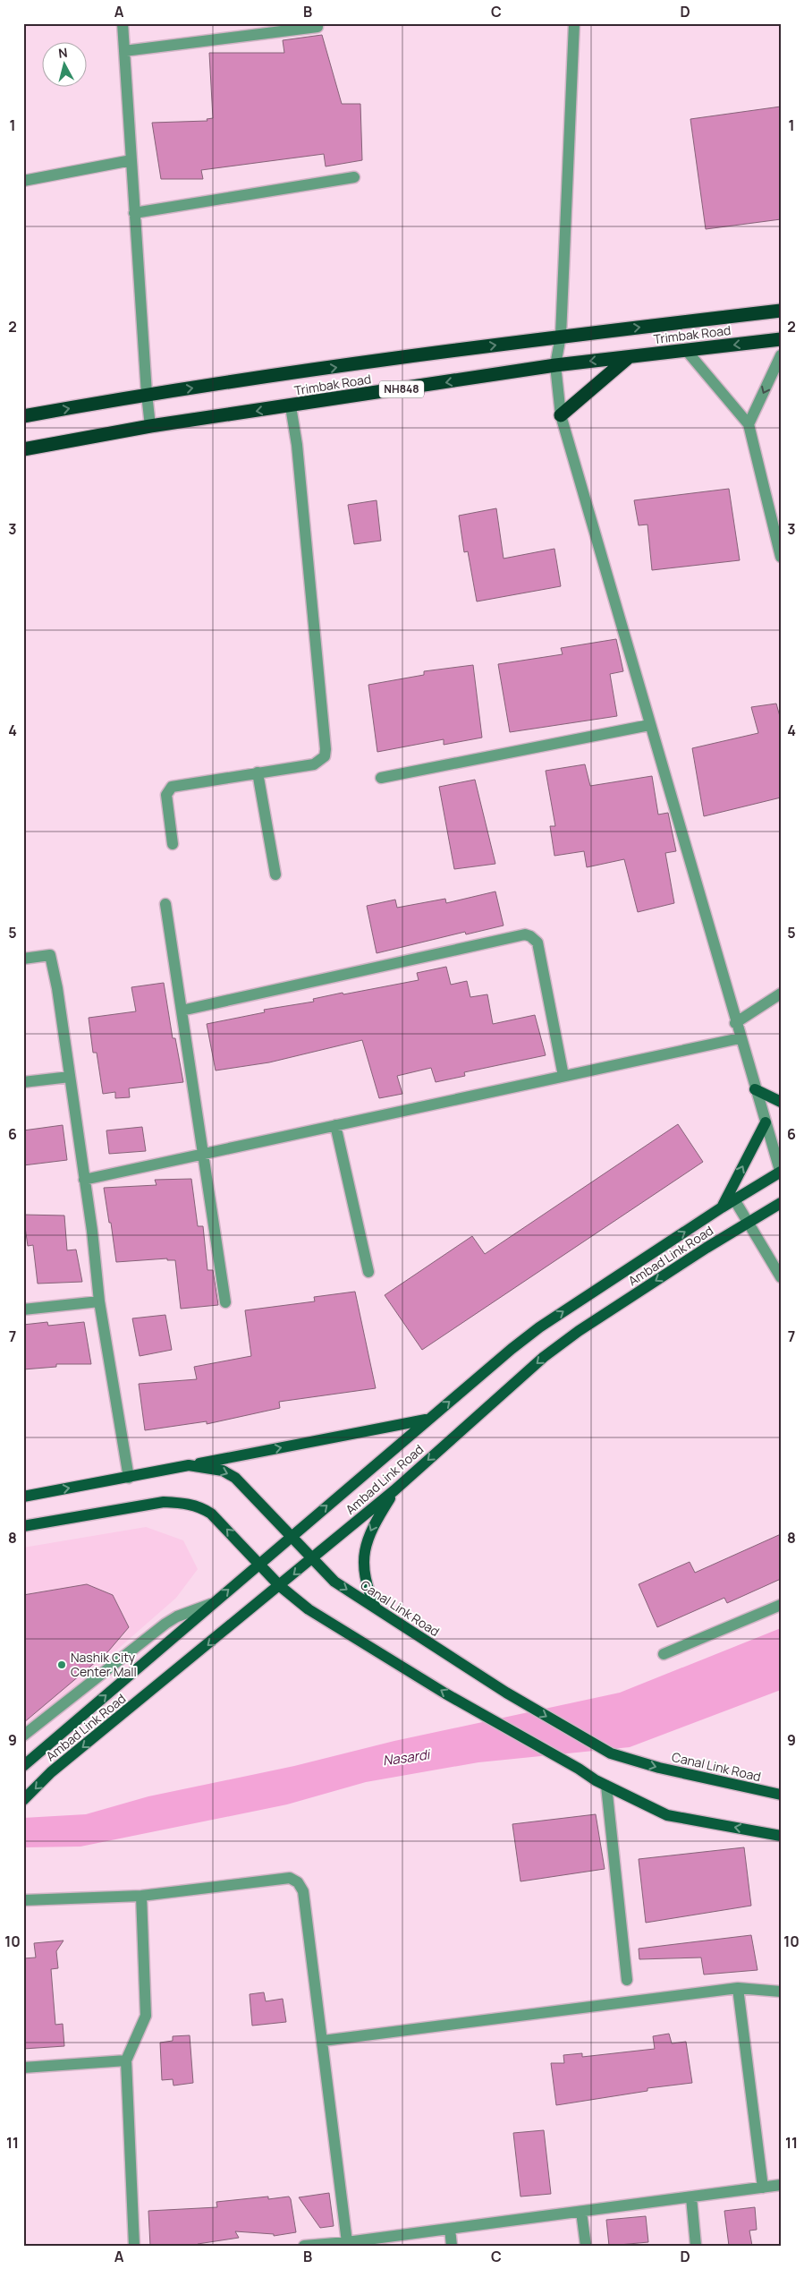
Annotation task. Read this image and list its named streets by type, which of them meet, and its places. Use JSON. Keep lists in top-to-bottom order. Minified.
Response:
{"streets":{"highway":["Trimbak Road","NH848"],"main road":["Ambad Link Road","Canal Link Road"]},"crossings":[["Ambad Link Road","Canal Link Road"]],"water":["Nasardi"],"places":["Nashik City Center Mall"],"north":"top","grid":{"columns":["A","B","C","D"],"rows":["1","2","3","4","5","6","7","8","9","10","11"]}}
